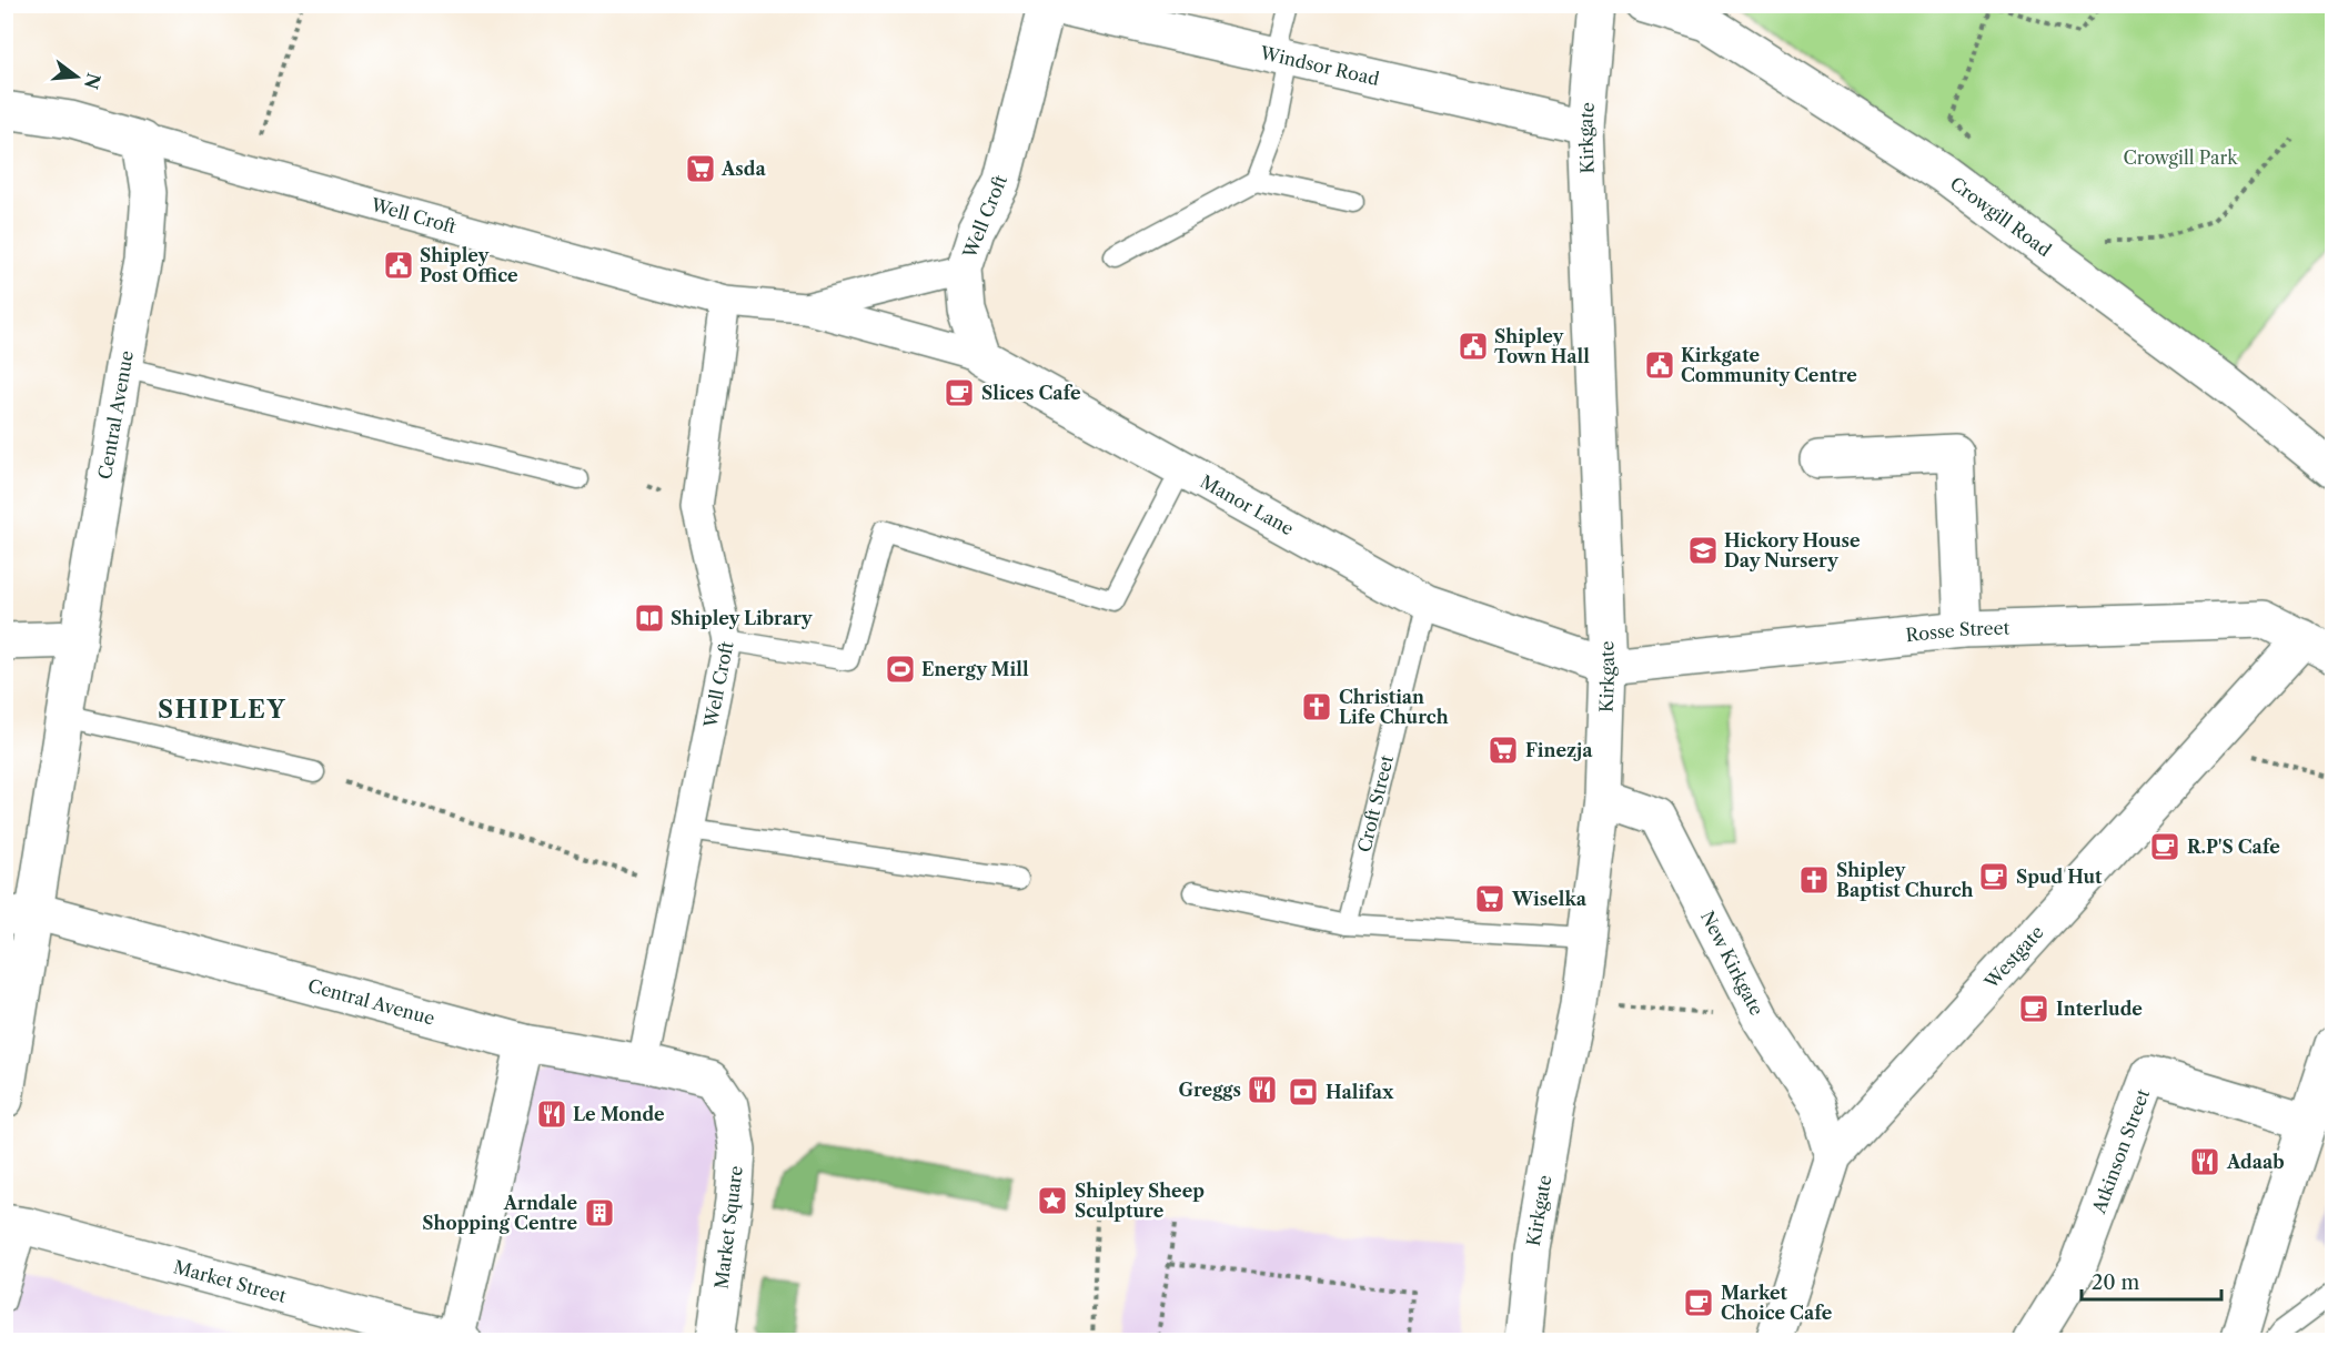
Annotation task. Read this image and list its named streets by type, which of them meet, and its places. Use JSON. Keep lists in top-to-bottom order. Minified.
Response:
{"streets":{"street":["Windsor Road","Kirkgate","Well Croft","Crowgill Road","Central Avenue","Manor Lane","Rosse Street","Westgate","New Kirkgate","Atkinson Street","Market Square","Market Street"],"lane":["Croft Street"]},"crossings":[["Windsor Road","Kirkgate"],["Kirkgate","Manor Lane"],["Kirkgate","Rosse Street"],["Kirkgate","New Kirkgate"],["Well Croft","Central Avenue"],["Well Croft","Manor Lane"],["Central Avenue","Market Square"],["Central Avenue","Market Street"],["Manor Lane","Rosse Street"],["Manor Lane","Croft Street"],["Rosse Street","Westgate"],["Westgate","New Kirkgate"]],"districts":["SHIPLEY"],"parks":["Crowgill Park"],"places":{"supermarket":["Asda","Finezja","Wiselka"],"public building":["Shipley Post Office","Shipley Town Hall","Kirkgate Community Centre"],"cafe":["Slices Cafe","R.P'S Cafe","Spud Hut","Interlude","Market Choice Cafe"],"school or university":["Hickory House Day Nursery"],"library":["Shipley Library"],"sports":["Energy Mill"],"church":["Christian Life Church","Shipley Baptist Church"],"restaurant":["Greggs","Le Monde","Adaab"],"bank":["Halifax"],"place":["Shipley Sheep Sculpture"],"building":["Arndale Shopping Centre"]},"scale_bar":"20 m","north":"right"}
